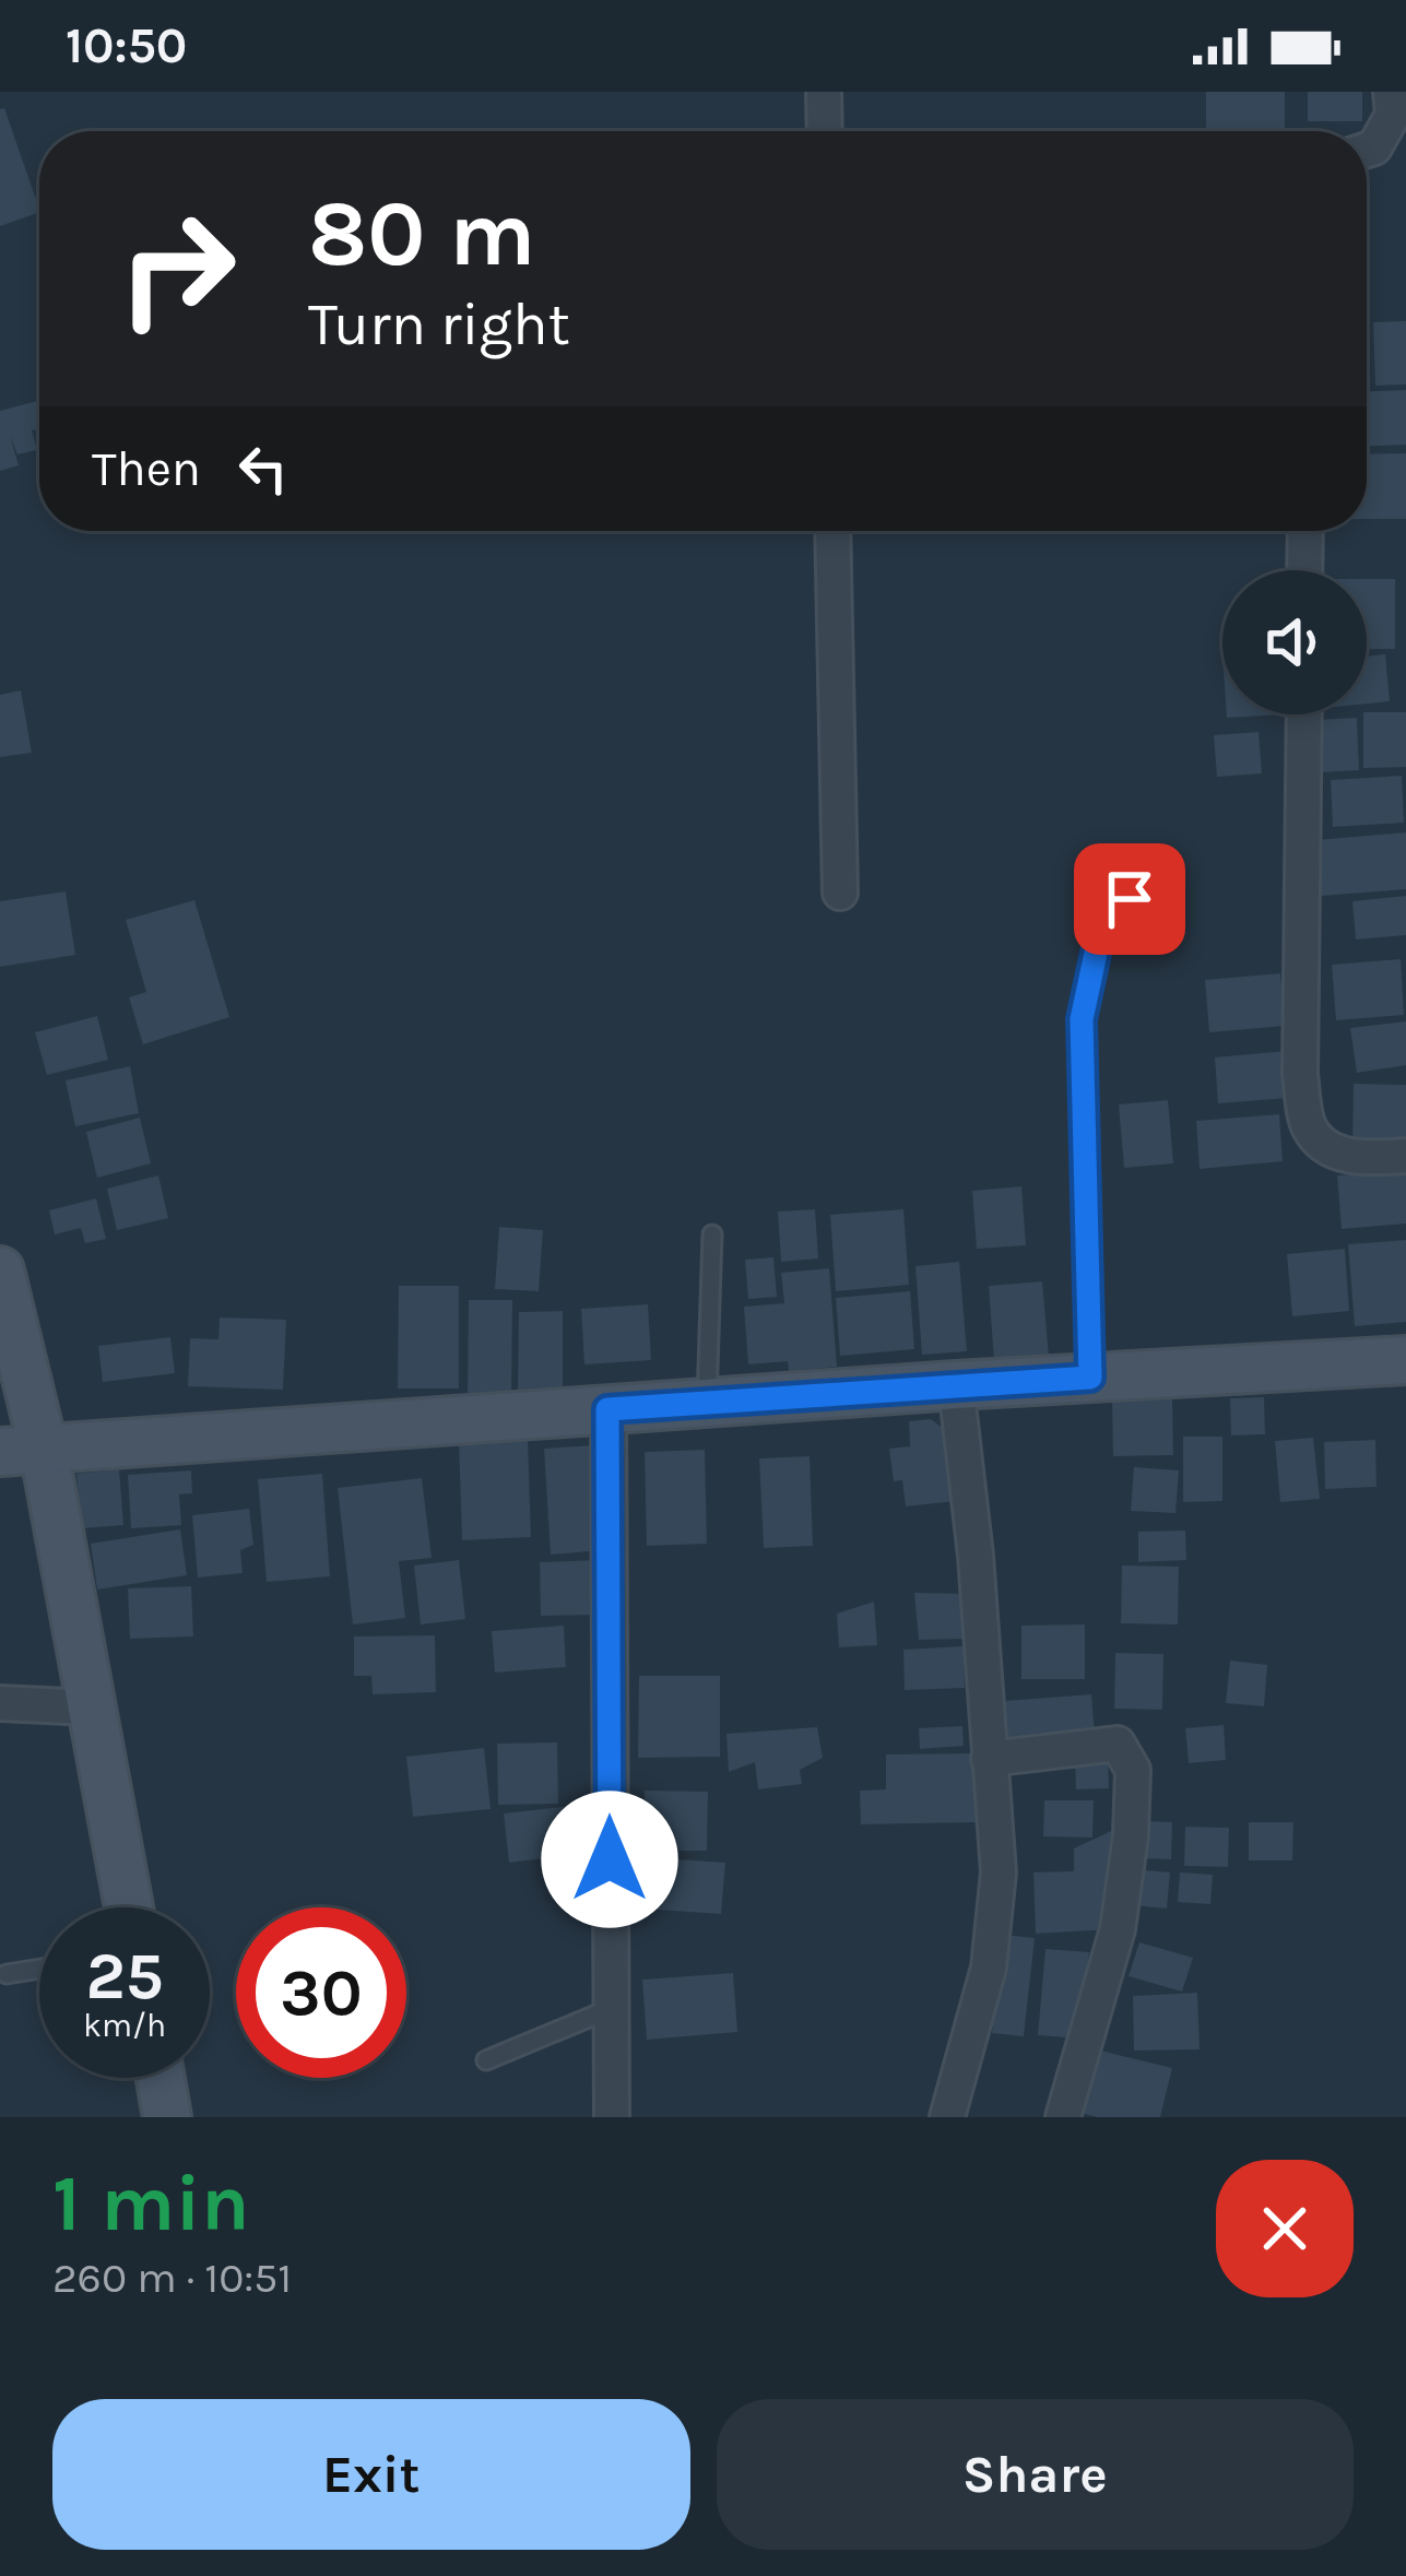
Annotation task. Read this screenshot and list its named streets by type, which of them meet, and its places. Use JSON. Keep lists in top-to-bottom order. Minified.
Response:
{"page":{"status":"10:50","turn":["80 m","Turn right"],"then":"Then","speed":"25 km/h","limit":"30","heading":["1 min","260 m · 10:51"],"buttons":["Exit","Share"]}}
